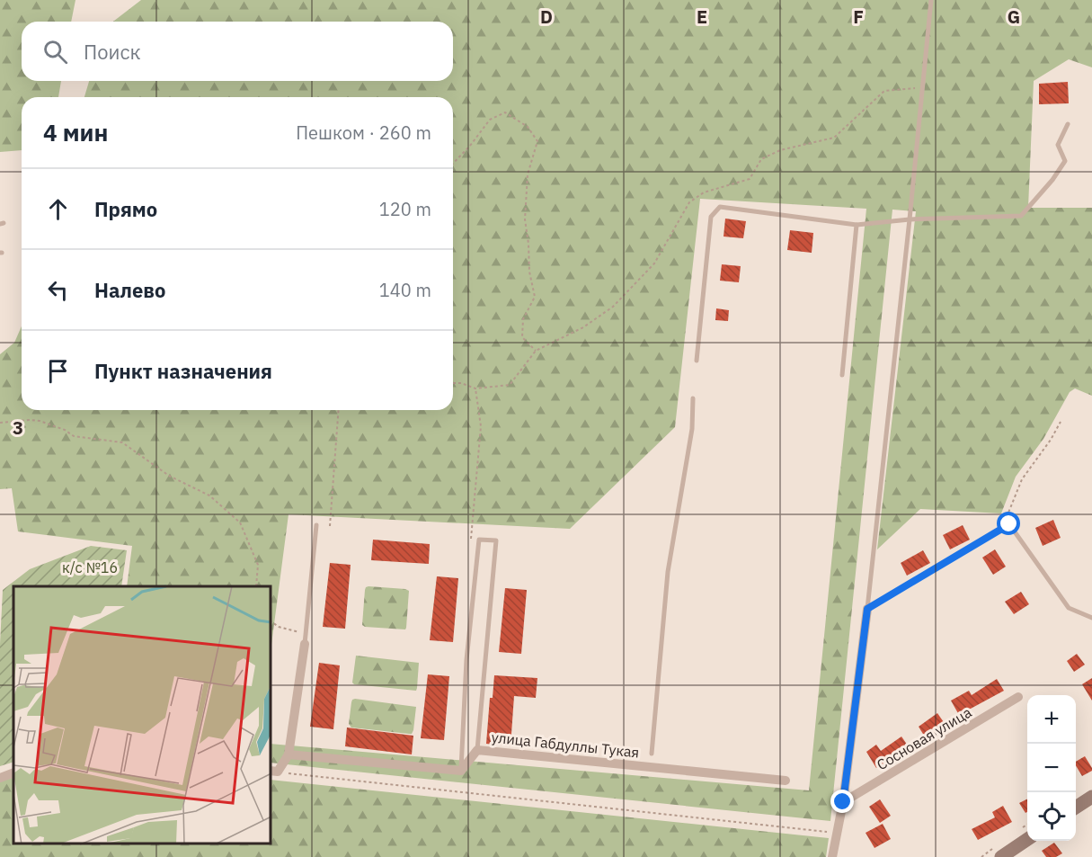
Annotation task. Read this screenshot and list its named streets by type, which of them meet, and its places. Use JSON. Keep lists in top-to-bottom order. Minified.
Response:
{"streets":{"street":["Сосновая улица","улица Габдуллы Тукая"]},"parks":["к/с №16"],"page":{"search":"Поиск","heading":["4 мин","Пешком · 260 m"],"list":[["Прямо","120 m"],["Налево","140 m"],"Пункт назначения"],"map_buttons":["+","−"]},"grid":{"columns":["D","E","F","G"],"rows":["3"]}}
